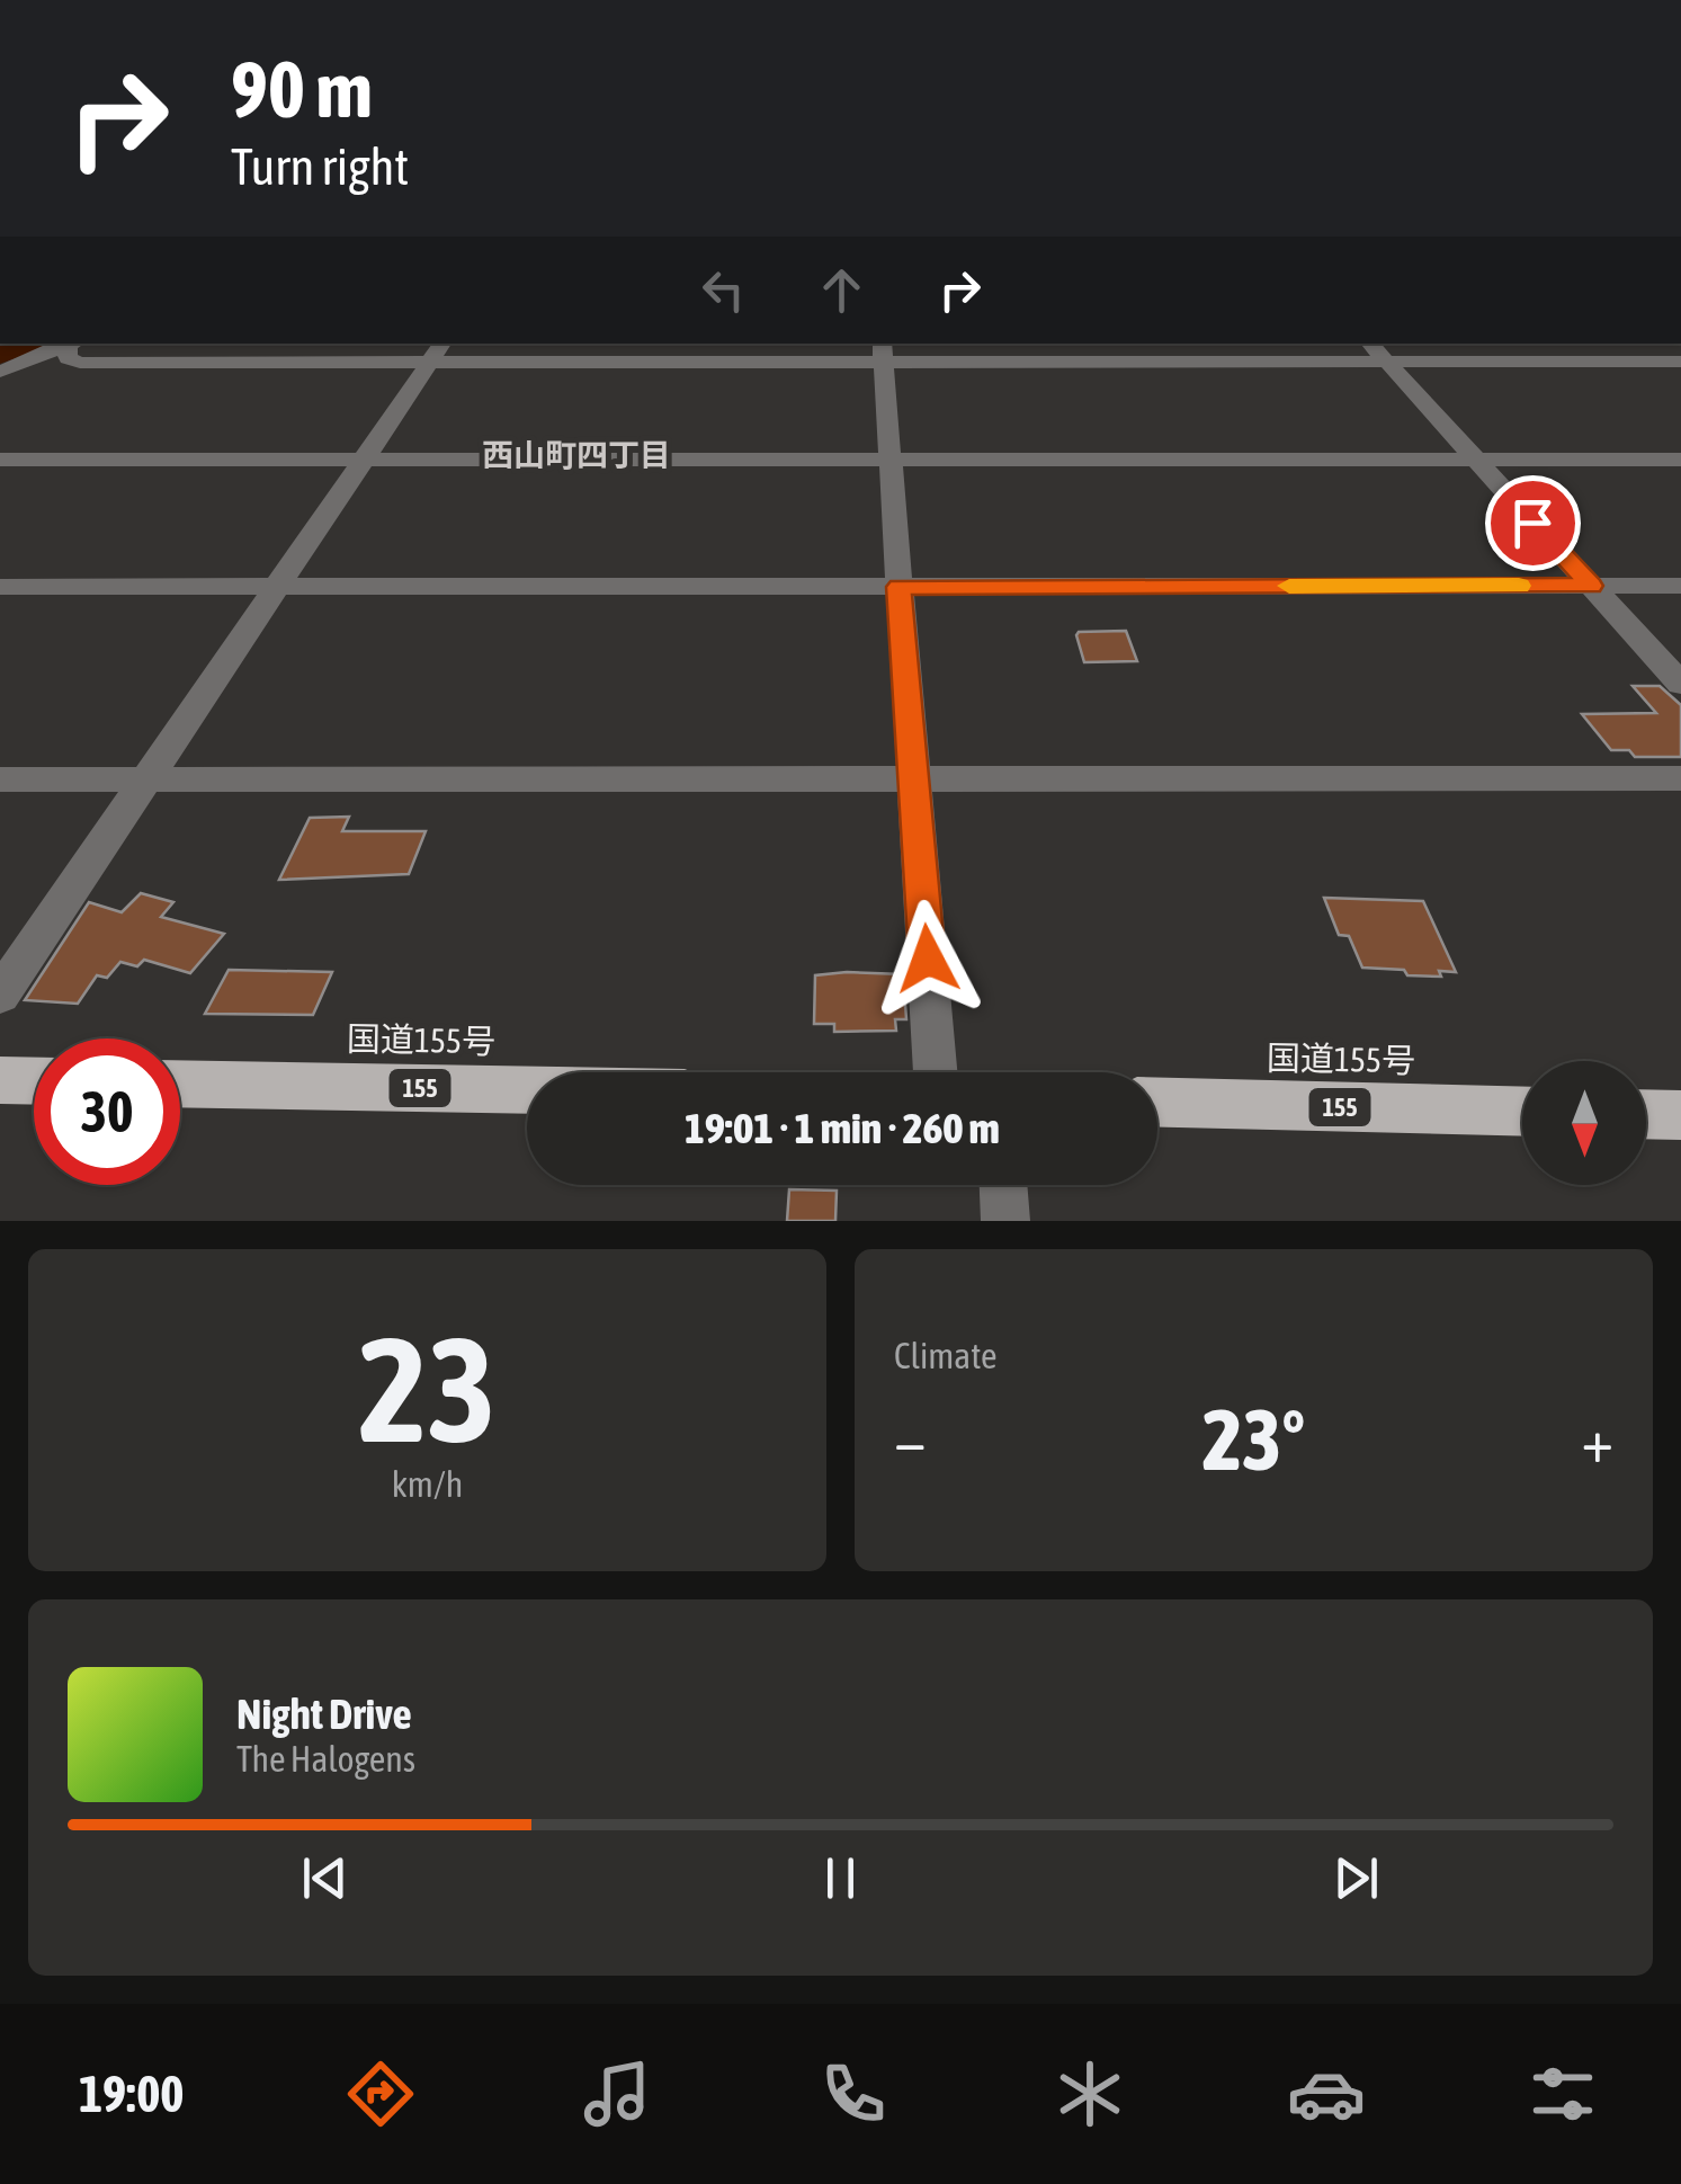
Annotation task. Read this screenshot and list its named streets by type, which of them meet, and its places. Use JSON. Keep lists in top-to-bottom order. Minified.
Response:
{"streets":{"highway":["国道155号","155"]},"districts":["西山町四丁目"],"north":"bottom","page":{"turn":["90 m","Turn right"],"limit":"30","trip":"19:01 · 1 min · 260 m","tile":[["23","km/h"],"Climate"],"heat":["−","23°","+"],"song":["Night Drive","The Halogens"],"tabs":"19:00"}}
